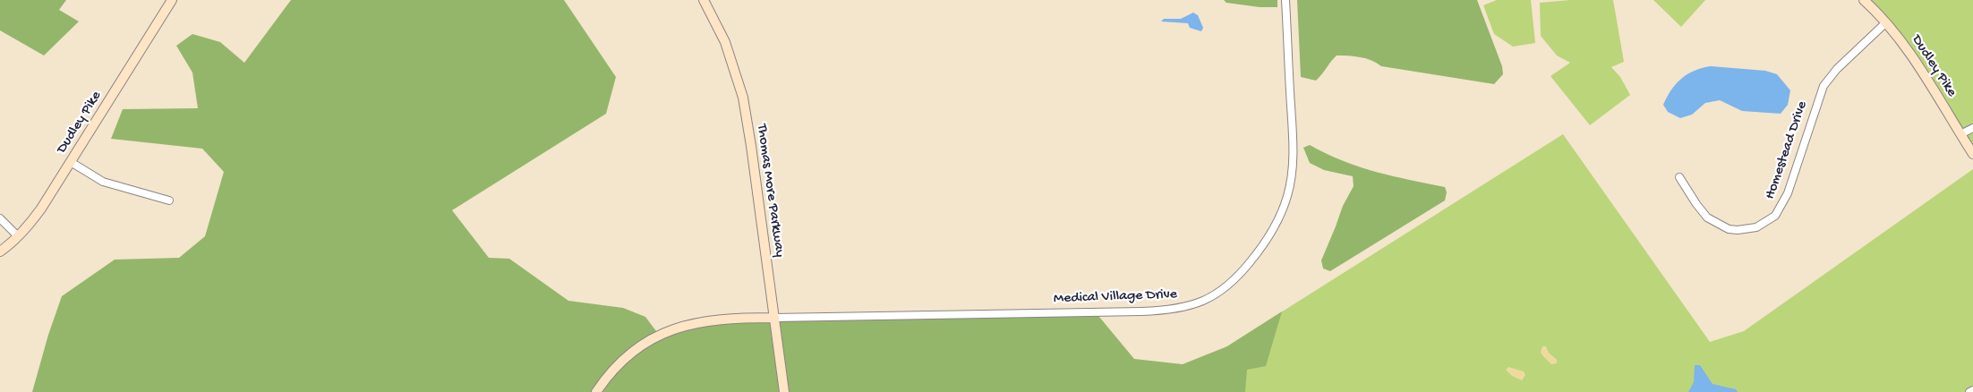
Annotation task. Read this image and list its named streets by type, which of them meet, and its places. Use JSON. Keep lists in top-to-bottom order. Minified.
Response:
{"streets":{"street":["Dudley Pike","Homestead Drive","Thomas More Parkway","Medical Village Drive"]},"crossings":[["Dudley Pike","Homestead Drive"],["Thomas More Parkway","Medical Village Drive"]]}
